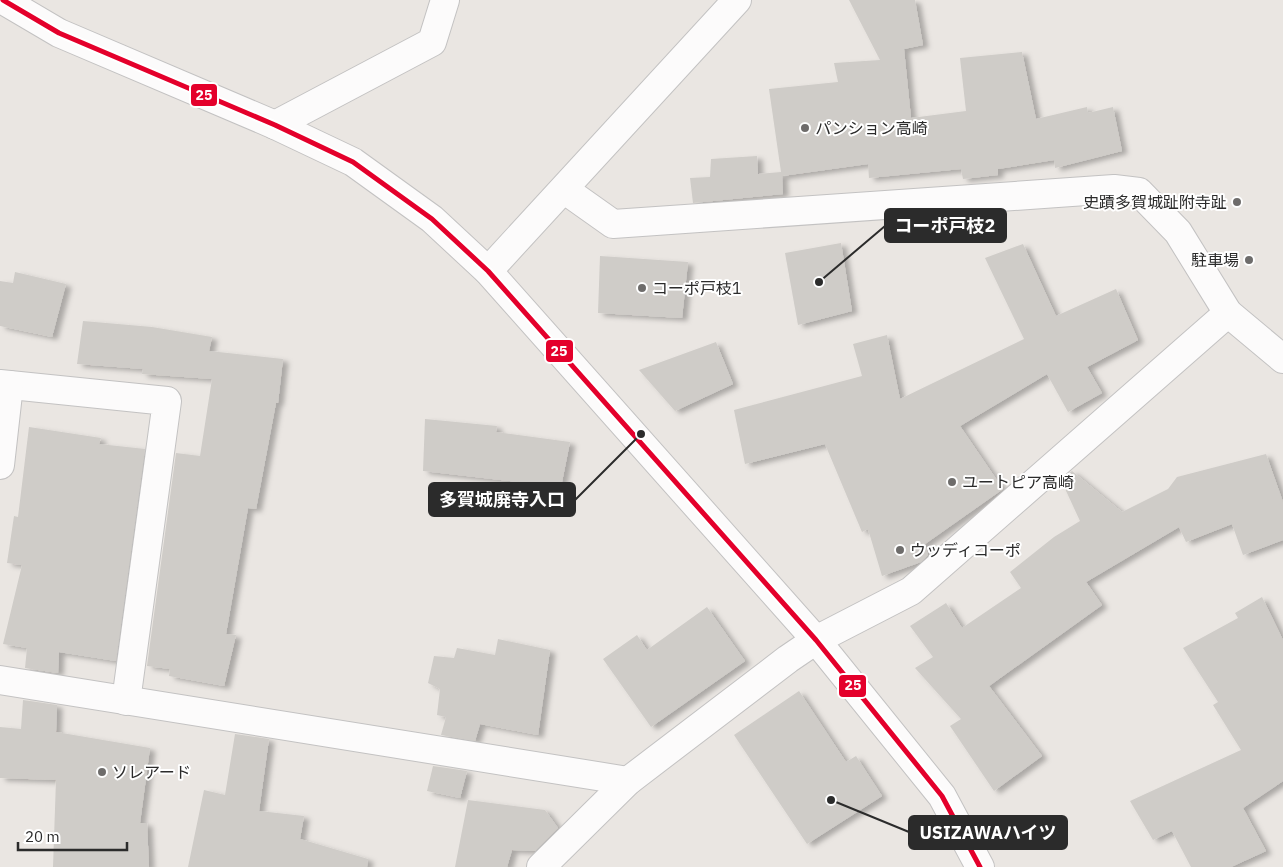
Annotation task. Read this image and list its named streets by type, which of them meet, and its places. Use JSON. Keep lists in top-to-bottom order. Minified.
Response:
{"places":["パンション高崎","史蹟多賀城趾附寺趾","駐車場","コーポ戸枝2","コーポ戸枝1","多賀城廃寺入口","ユートピア高崎","ウッディコーポ","ソレアード","USIZAWAハイツ"],"lines":["transit line 25"],"scale_bar":"20 m"}
